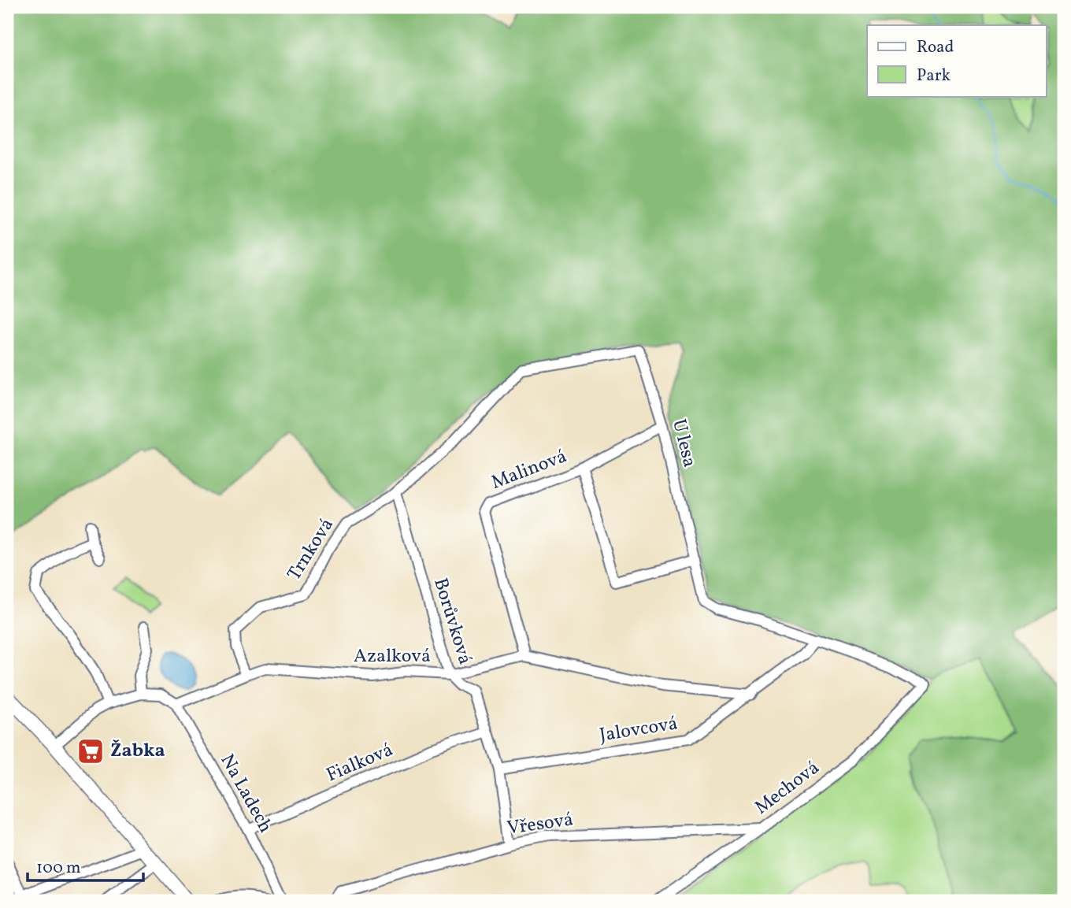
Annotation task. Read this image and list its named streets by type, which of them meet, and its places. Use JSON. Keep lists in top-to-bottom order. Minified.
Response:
{"streets":{"street":["U lesa","Malinová","Trnková","Borůvková","Azalková","Jalovcová","Fialková","Mechová","Na Ladech","Vřesová"]},"crossings":[["U lesa","Malinová"],["U lesa","Trnková"],["U lesa","Borůvková"],["U lesa","Jalovcová"],["U lesa","Mechová"],["Malinová","Azalková"],["Trnková","Borůvková"],["Trnková","Azalková"],["Borůvková","Azalková"],["Borůvková","Jalovcová"],["Borůvková","Fialková"],["Borůvková","Vřesová"],["Azalková","Jalovcová"],["Azalková","Na Ladech"],["Fialková","Na Ladech"],["Mechová","Vřesová"]],"places":{"supermarket":["Žabka"]},"legend":["Road","Park"],"scale_bar":"100 m"}
